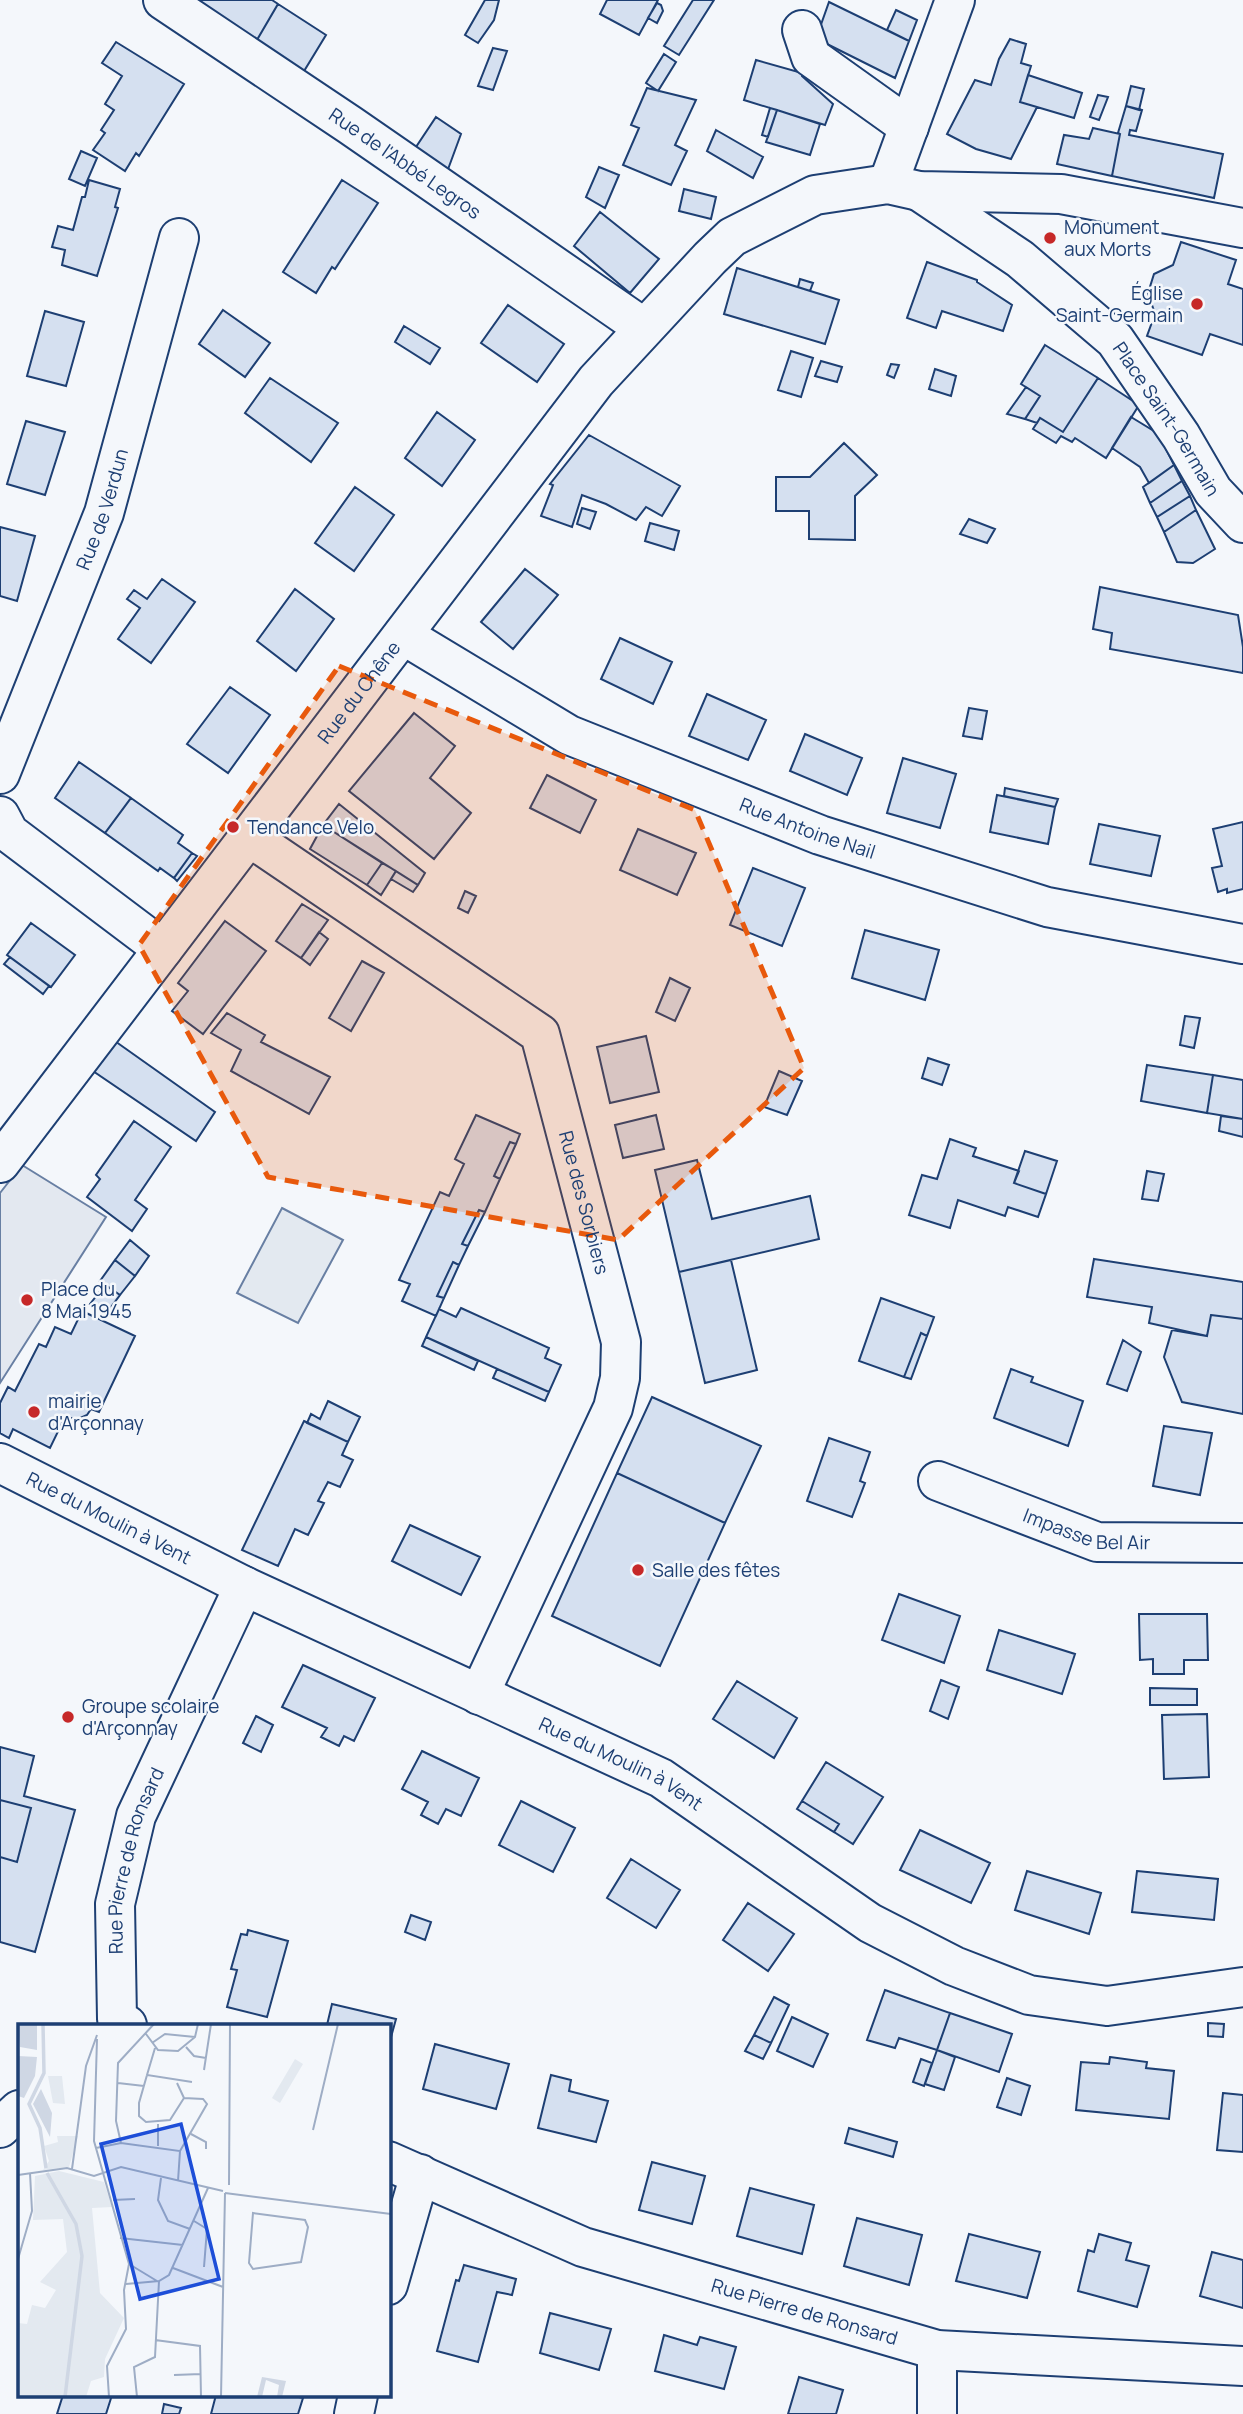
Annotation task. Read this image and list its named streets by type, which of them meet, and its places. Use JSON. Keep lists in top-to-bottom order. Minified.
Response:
{"streets":{"street":["Rue de l'Abbé Legros","Place Saint-Germain","Rue de Verdun","Rue du Chêne","Rue Antoine Nail","Rue des Sorbiers","Rue du Moulin à Vent","Impasse Bel Air","Rue Pierre de Ronsard"]},"crossings":[["Rue de l'Abbé Legros","Rue du Chêne"],["Place Saint-Germain","Rue du Chêne"],["Rue du Chêne","Rue Antoine Nail"],["Rue du Chêne","Rue des Sorbiers"],["Rue des Sorbiers","Rue du Moulin à Vent"],["Rue du Moulin à Vent","Rue Pierre de Ronsard"]],"places":["Monument aux Morts","Église Saint-Germain","Tendance Velo","Place du 8 Mai 1945","mairie d'Arçonnay","Salle des fêtes","Groupe scolaire d'Arçonnay"]}
